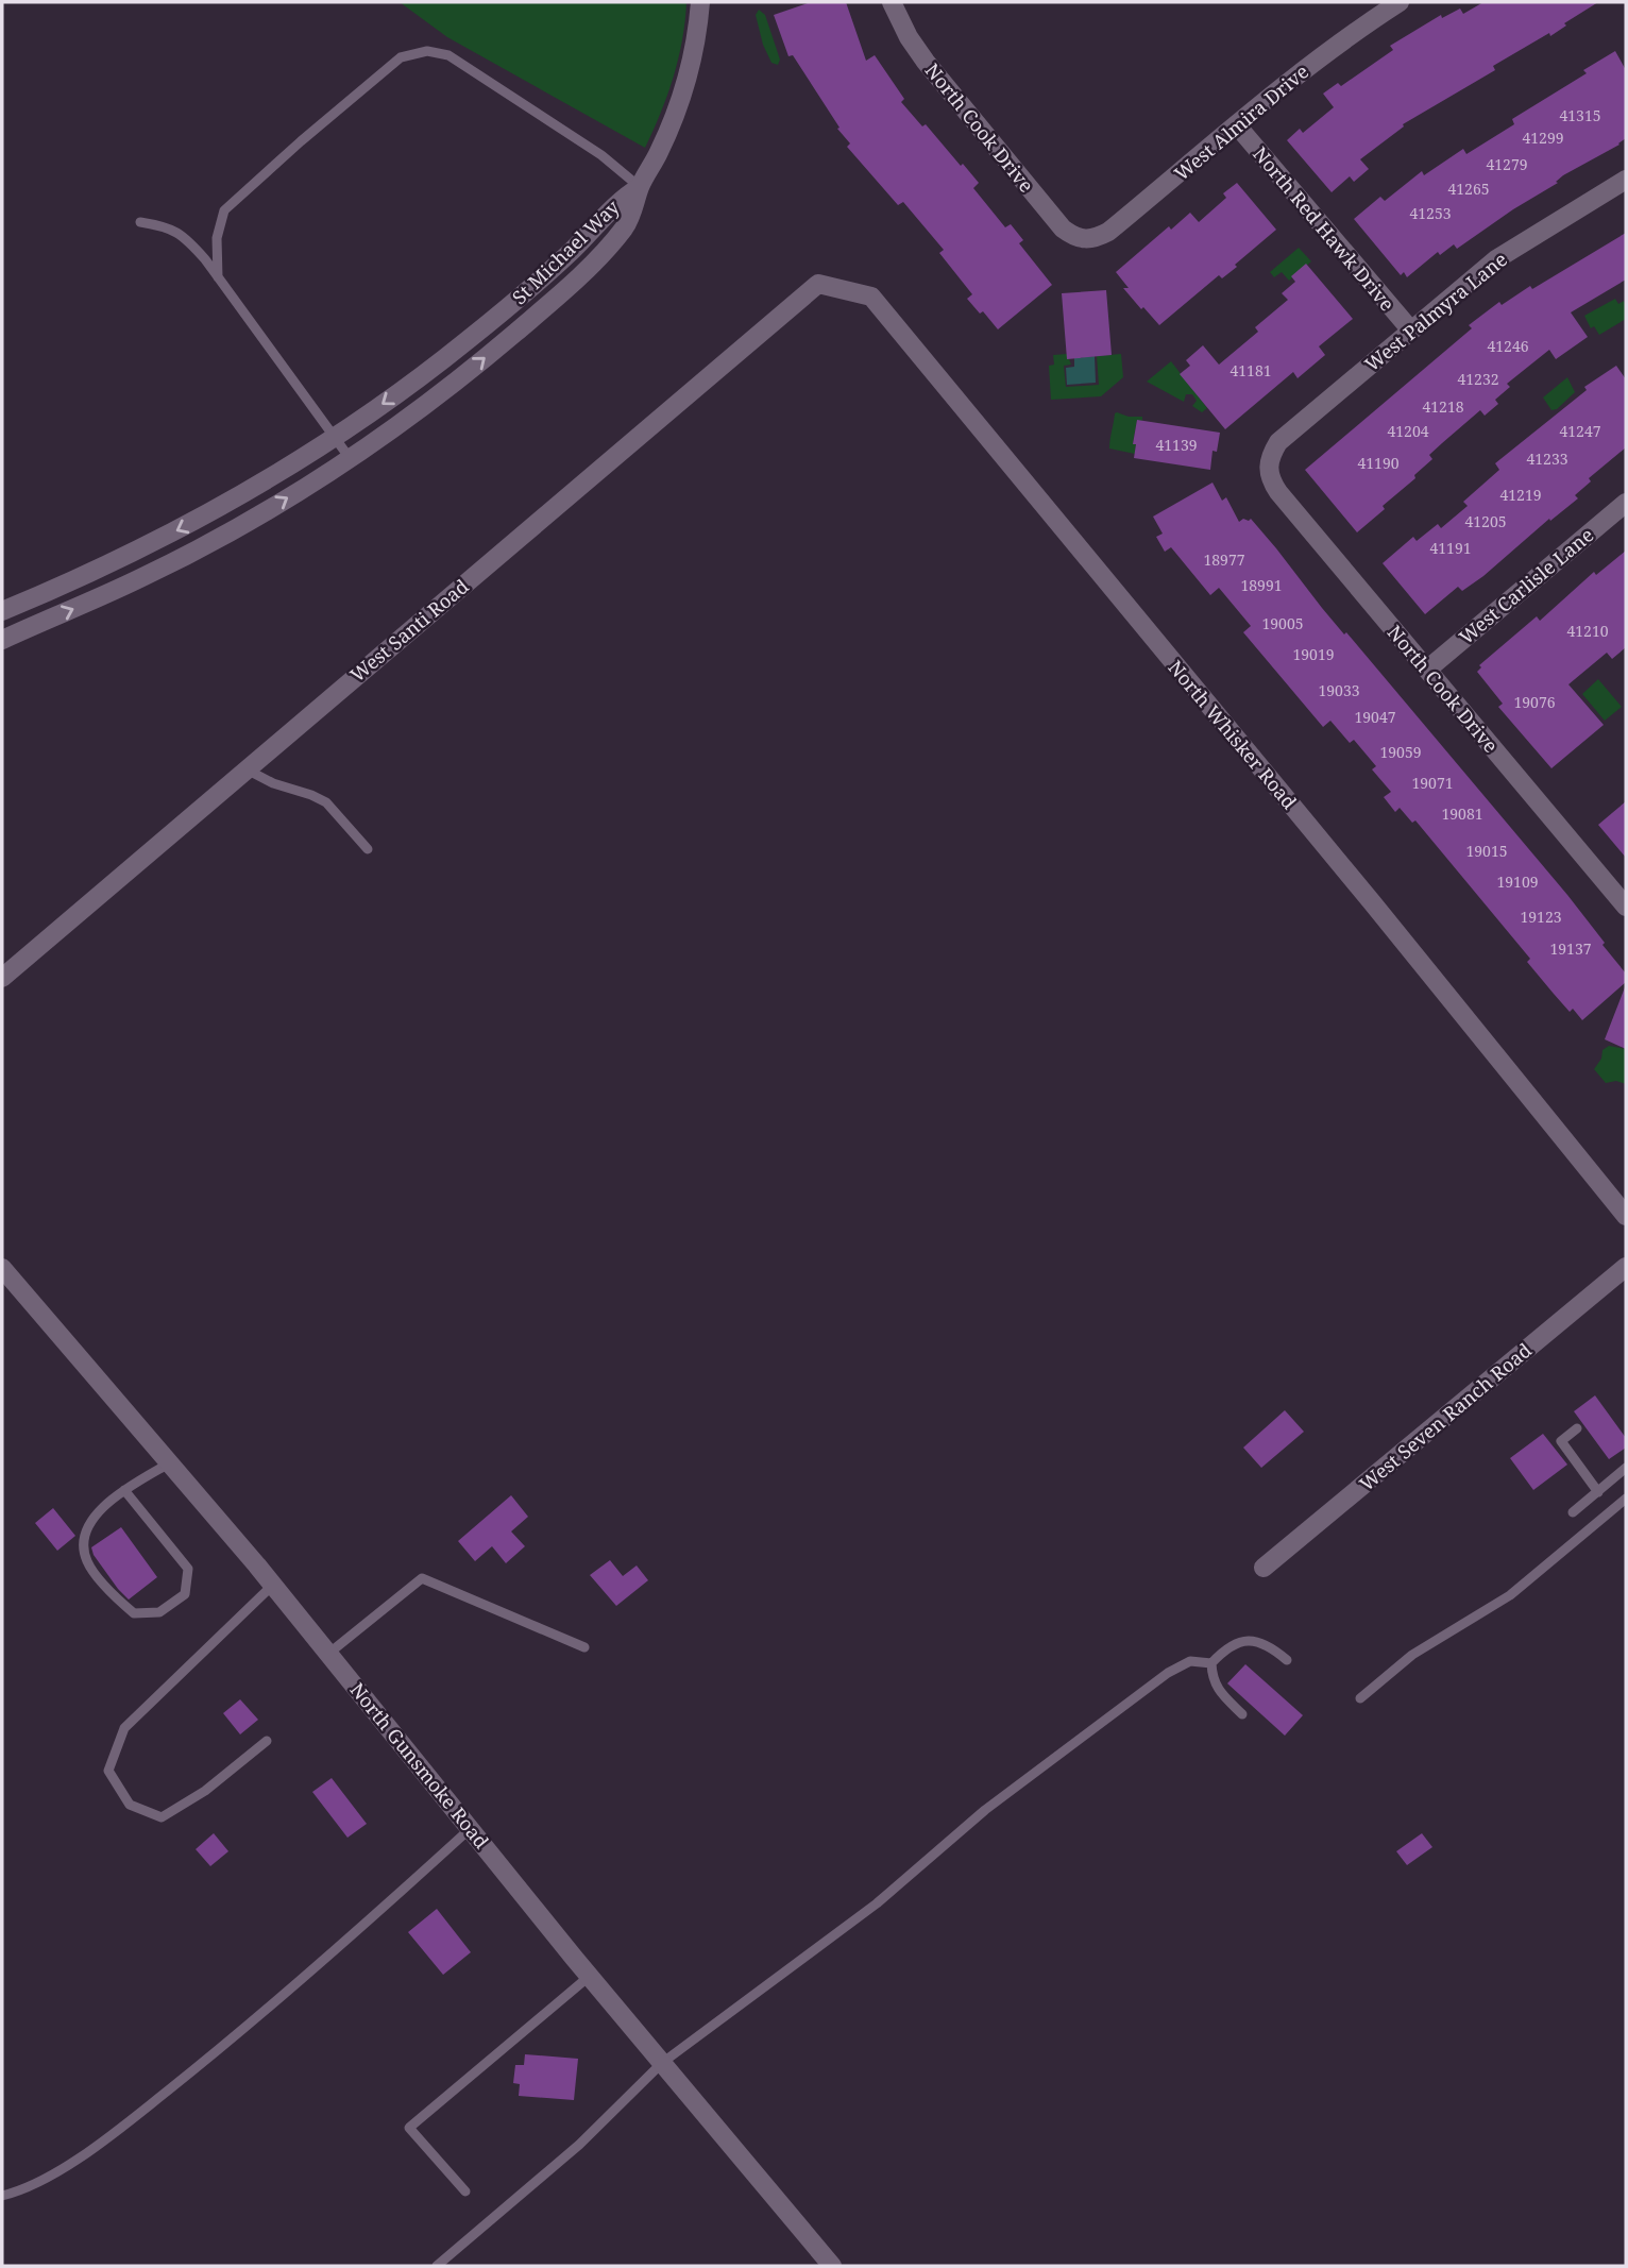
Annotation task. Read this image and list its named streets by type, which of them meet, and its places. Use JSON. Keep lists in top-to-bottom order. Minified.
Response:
{"streets":{"street":["West Almira Drive","North Cook Drive","North Red Hawk Drive","St Michael Way","West Palmyra Lane","West Carlisle Lane","West Santi Road","North Whisker Road","West Seven Ranch Road","North Gunsmoke Road"]},"crossings":[["West Almira Drive","North Cook Drive"],["West Almira Drive","North Red Hawk Drive"],["North Cook Drive","West Palmyra Lane"],["North Cook Drive","West Carlisle Lane"],["North Red Hawk Drive","West Palmyra Lane"],["West Santi Road","North Whisker Road"]],"house_numbers":["41315","41299","41279","41265","41253","41246","41181","41232","41218","41204","41247","41139","41233","41190","41219","41205","41191","18977","18991","19005","41210","19019","19033","19076","19047","19059","19071","19081","19015","19109","19123","19137"]}
